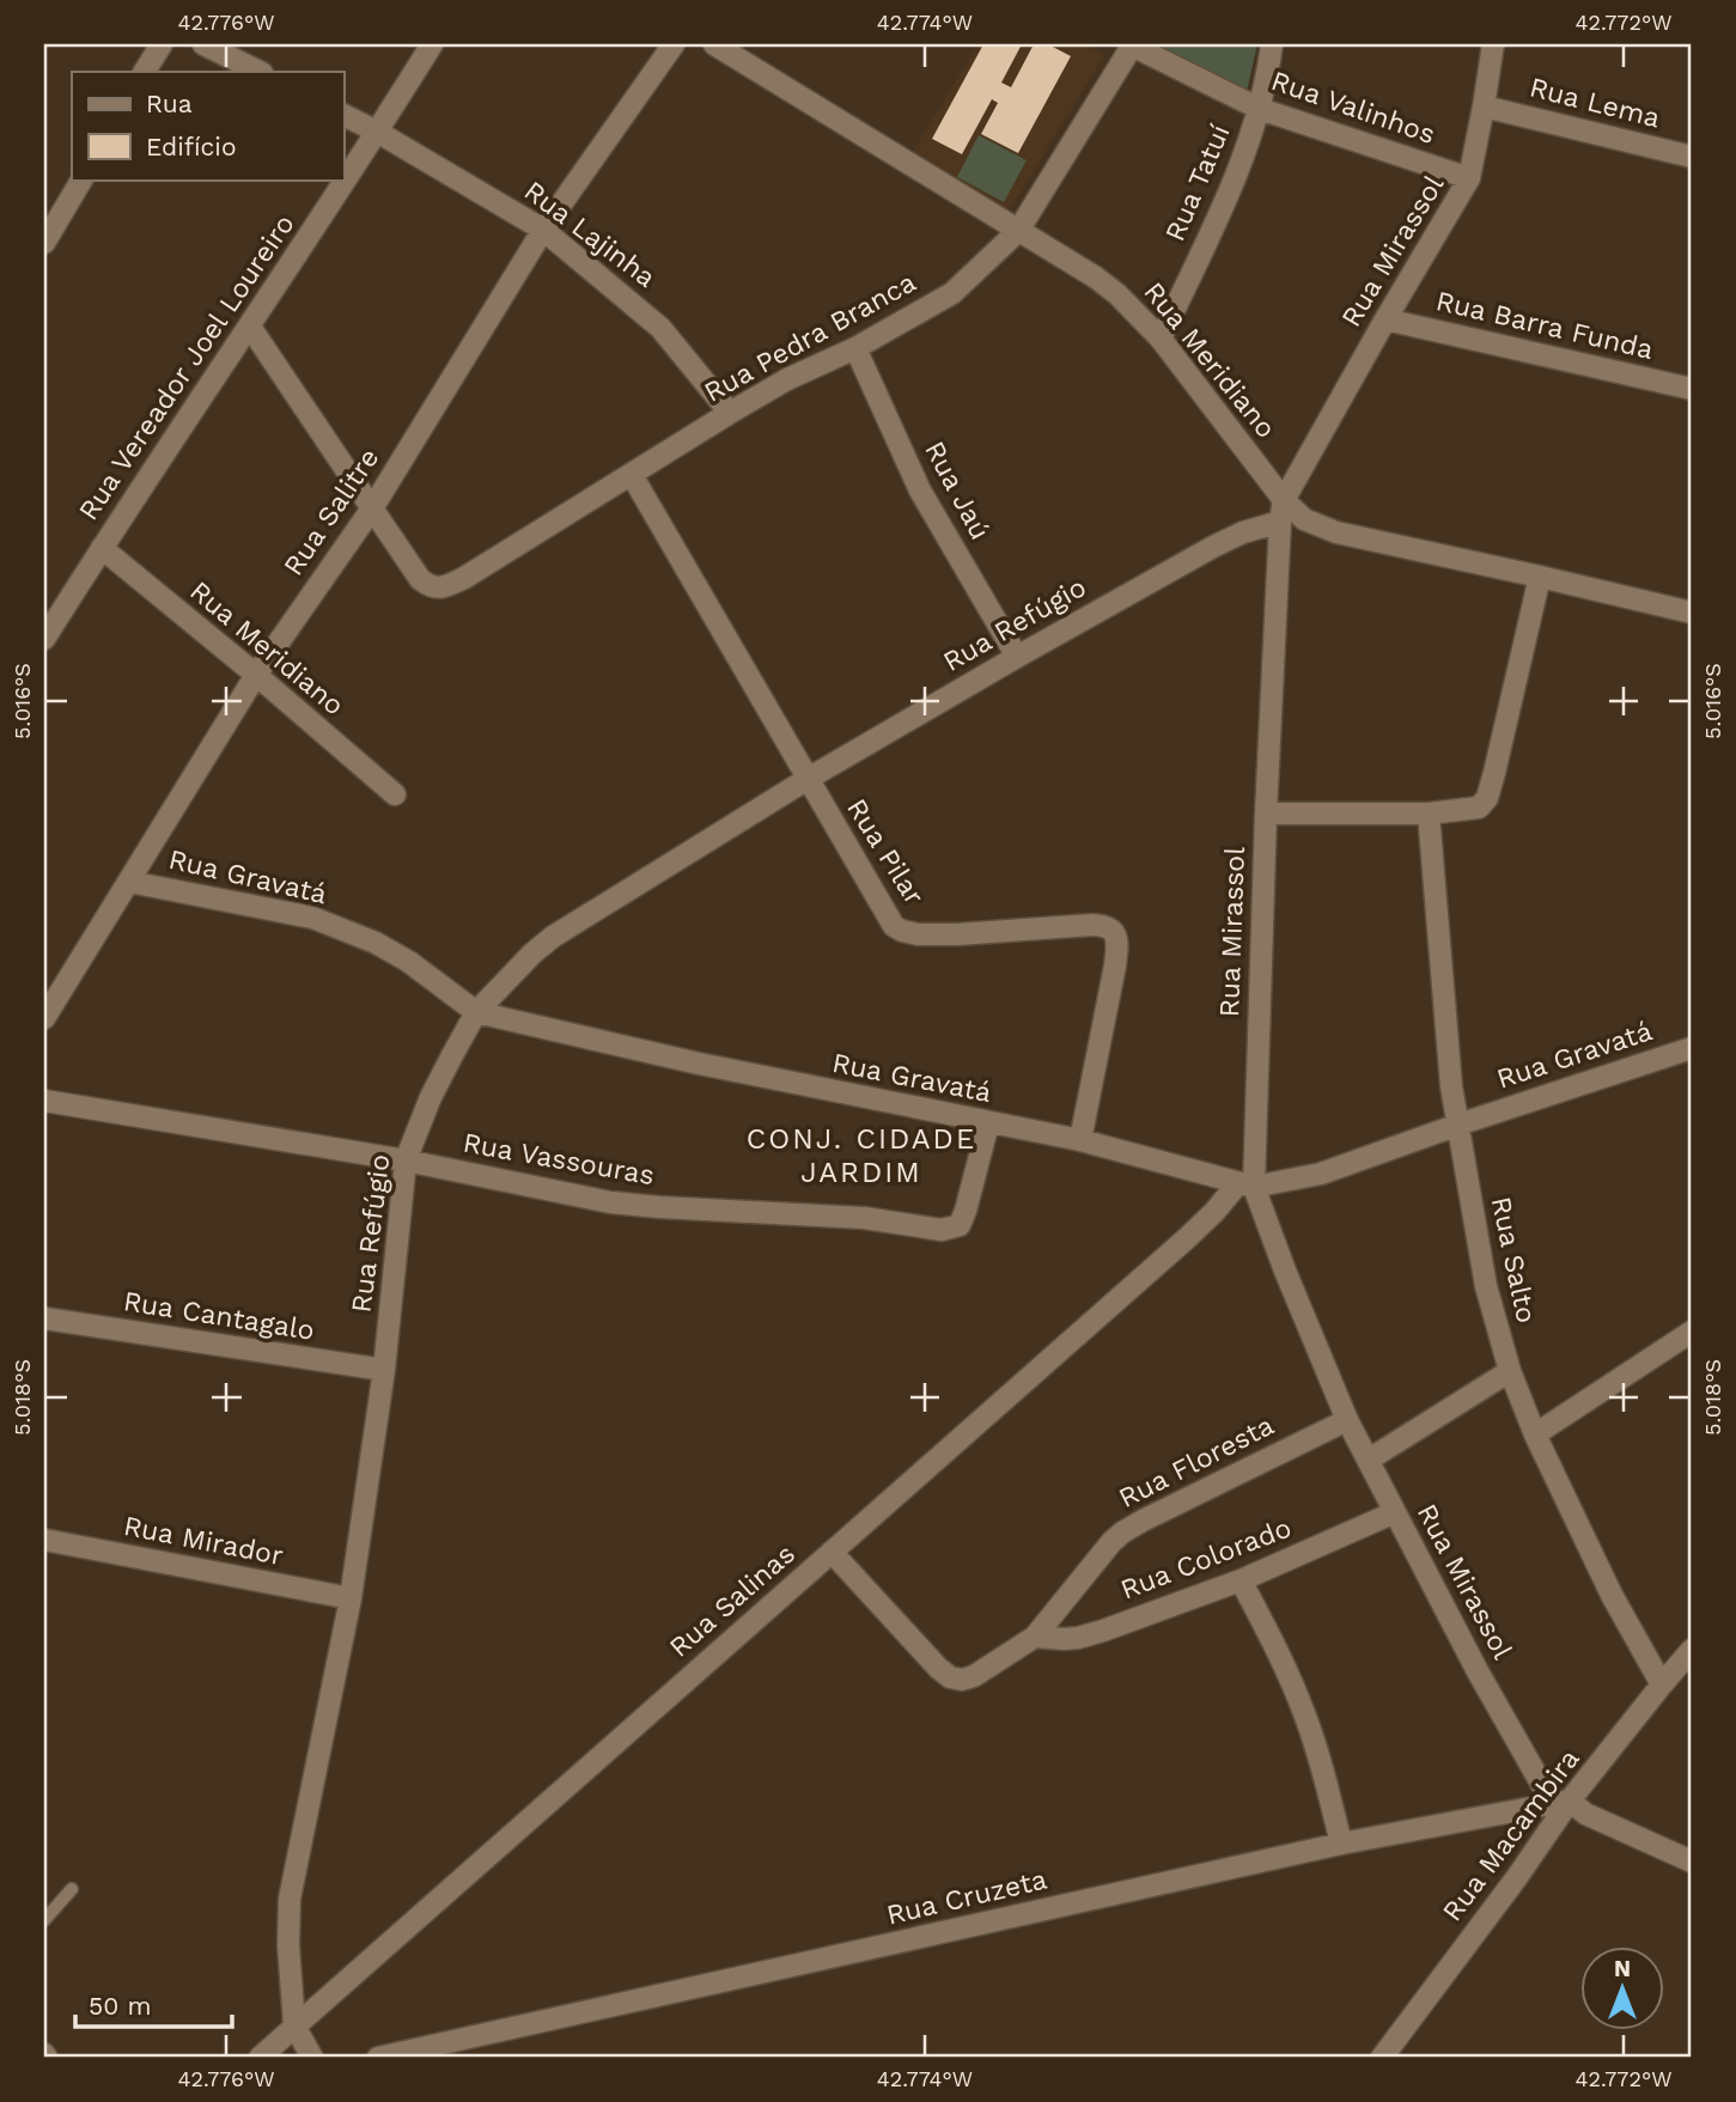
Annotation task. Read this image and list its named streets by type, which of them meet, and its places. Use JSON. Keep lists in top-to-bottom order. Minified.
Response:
{"streets":{"street":["Rua Lema","Rua Valinhos","Rua Tatuí","Rua Lajinha","Rua Mirassol","Rua Barra Funda","Rua Pedra Branca","Rua Meridiano","Rua Vereador Joel Loureiro","Rua Jaú","Rua Salitre","Rua Refúgio","Rua Pilar","Rua Gravatá","Rua Vassouras","Rua Salto","Rua Cantagalo","Rua Floresta","Rua Mirador","Rua Colorado","Rua Salinas","Rua Macambira","Rua Cruzeta"]},"crossings":[["Rua Lema","Rua Mirassol"],["Rua Valinhos","Rua Tatuí"],["Rua Valinhos","Rua Mirassol"],["Rua Valinhos","Rua Pedra Branca"],["Rua Tatuí","Rua Meridiano"],["Rua Lajinha","Rua Pedra Branca"],["Rua Lajinha","Rua Vereador Joel Loureiro"],["Rua Lajinha","Rua Salitre"],["Rua Mirassol","Rua Barra Funda"],["Rua Mirassol","Rua Meridiano"],["Rua Mirassol","Rua Refúgio"],["Rua Mirassol","Rua Gravatá"],["Rua Mirassol","Rua Floresta"],["Rua Mirassol","Rua Colorado"],["Rua Mirassol","Rua Salinas"],["Rua Mirassol","Rua Macambira"],["Rua Mirassol","Rua Cruzeta"],["Rua Pedra Branca","Rua Meridiano"],["Rua Pedra Branca","Rua Jaú"],["Rua Pedra Branca","Rua Salitre"],["Rua Pedra Branca","Rua Pilar"],["Rua Meridiano","Rua Vereador Joel Loureiro"],["Rua Meridiano","Rua Salitre"],["Rua Meridiano","Rua Refúgio"],["Rua Jaú","Rua Refúgio"],["Rua Salitre","Rua Gravatá"],["Rua Refúgio","Rua Pilar"],["Rua Refúgio","Rua Gravatá"],["Rua Refúgio","Rua Vassouras"],["Rua Refúgio","Rua Cantagalo"],["Rua Refúgio","Rua Mirador"],["Rua Refúgio","Rua Salinas"],["Rua Pilar","Rua Gravatá"],["Rua Gravatá","Rua Vassouras"],["Rua Gravatá","Rua Salto"],["Rua Gravatá","Rua Salinas"],["Rua Salto","Rua Macambira"],["Rua Floresta","Rua Colorado"],["Rua Floresta","Rua Salinas"],["Rua Macambira","Rua Cruzeta"]],"districts":["CONJ. CIDADE JARDIM"],"legend":["Rua","Edifício"],"scale_bar":"50 m","north":"top","coordinates":["42.776°W","42.774°W","42.772°W","5.016°S","5.018°S"]}
